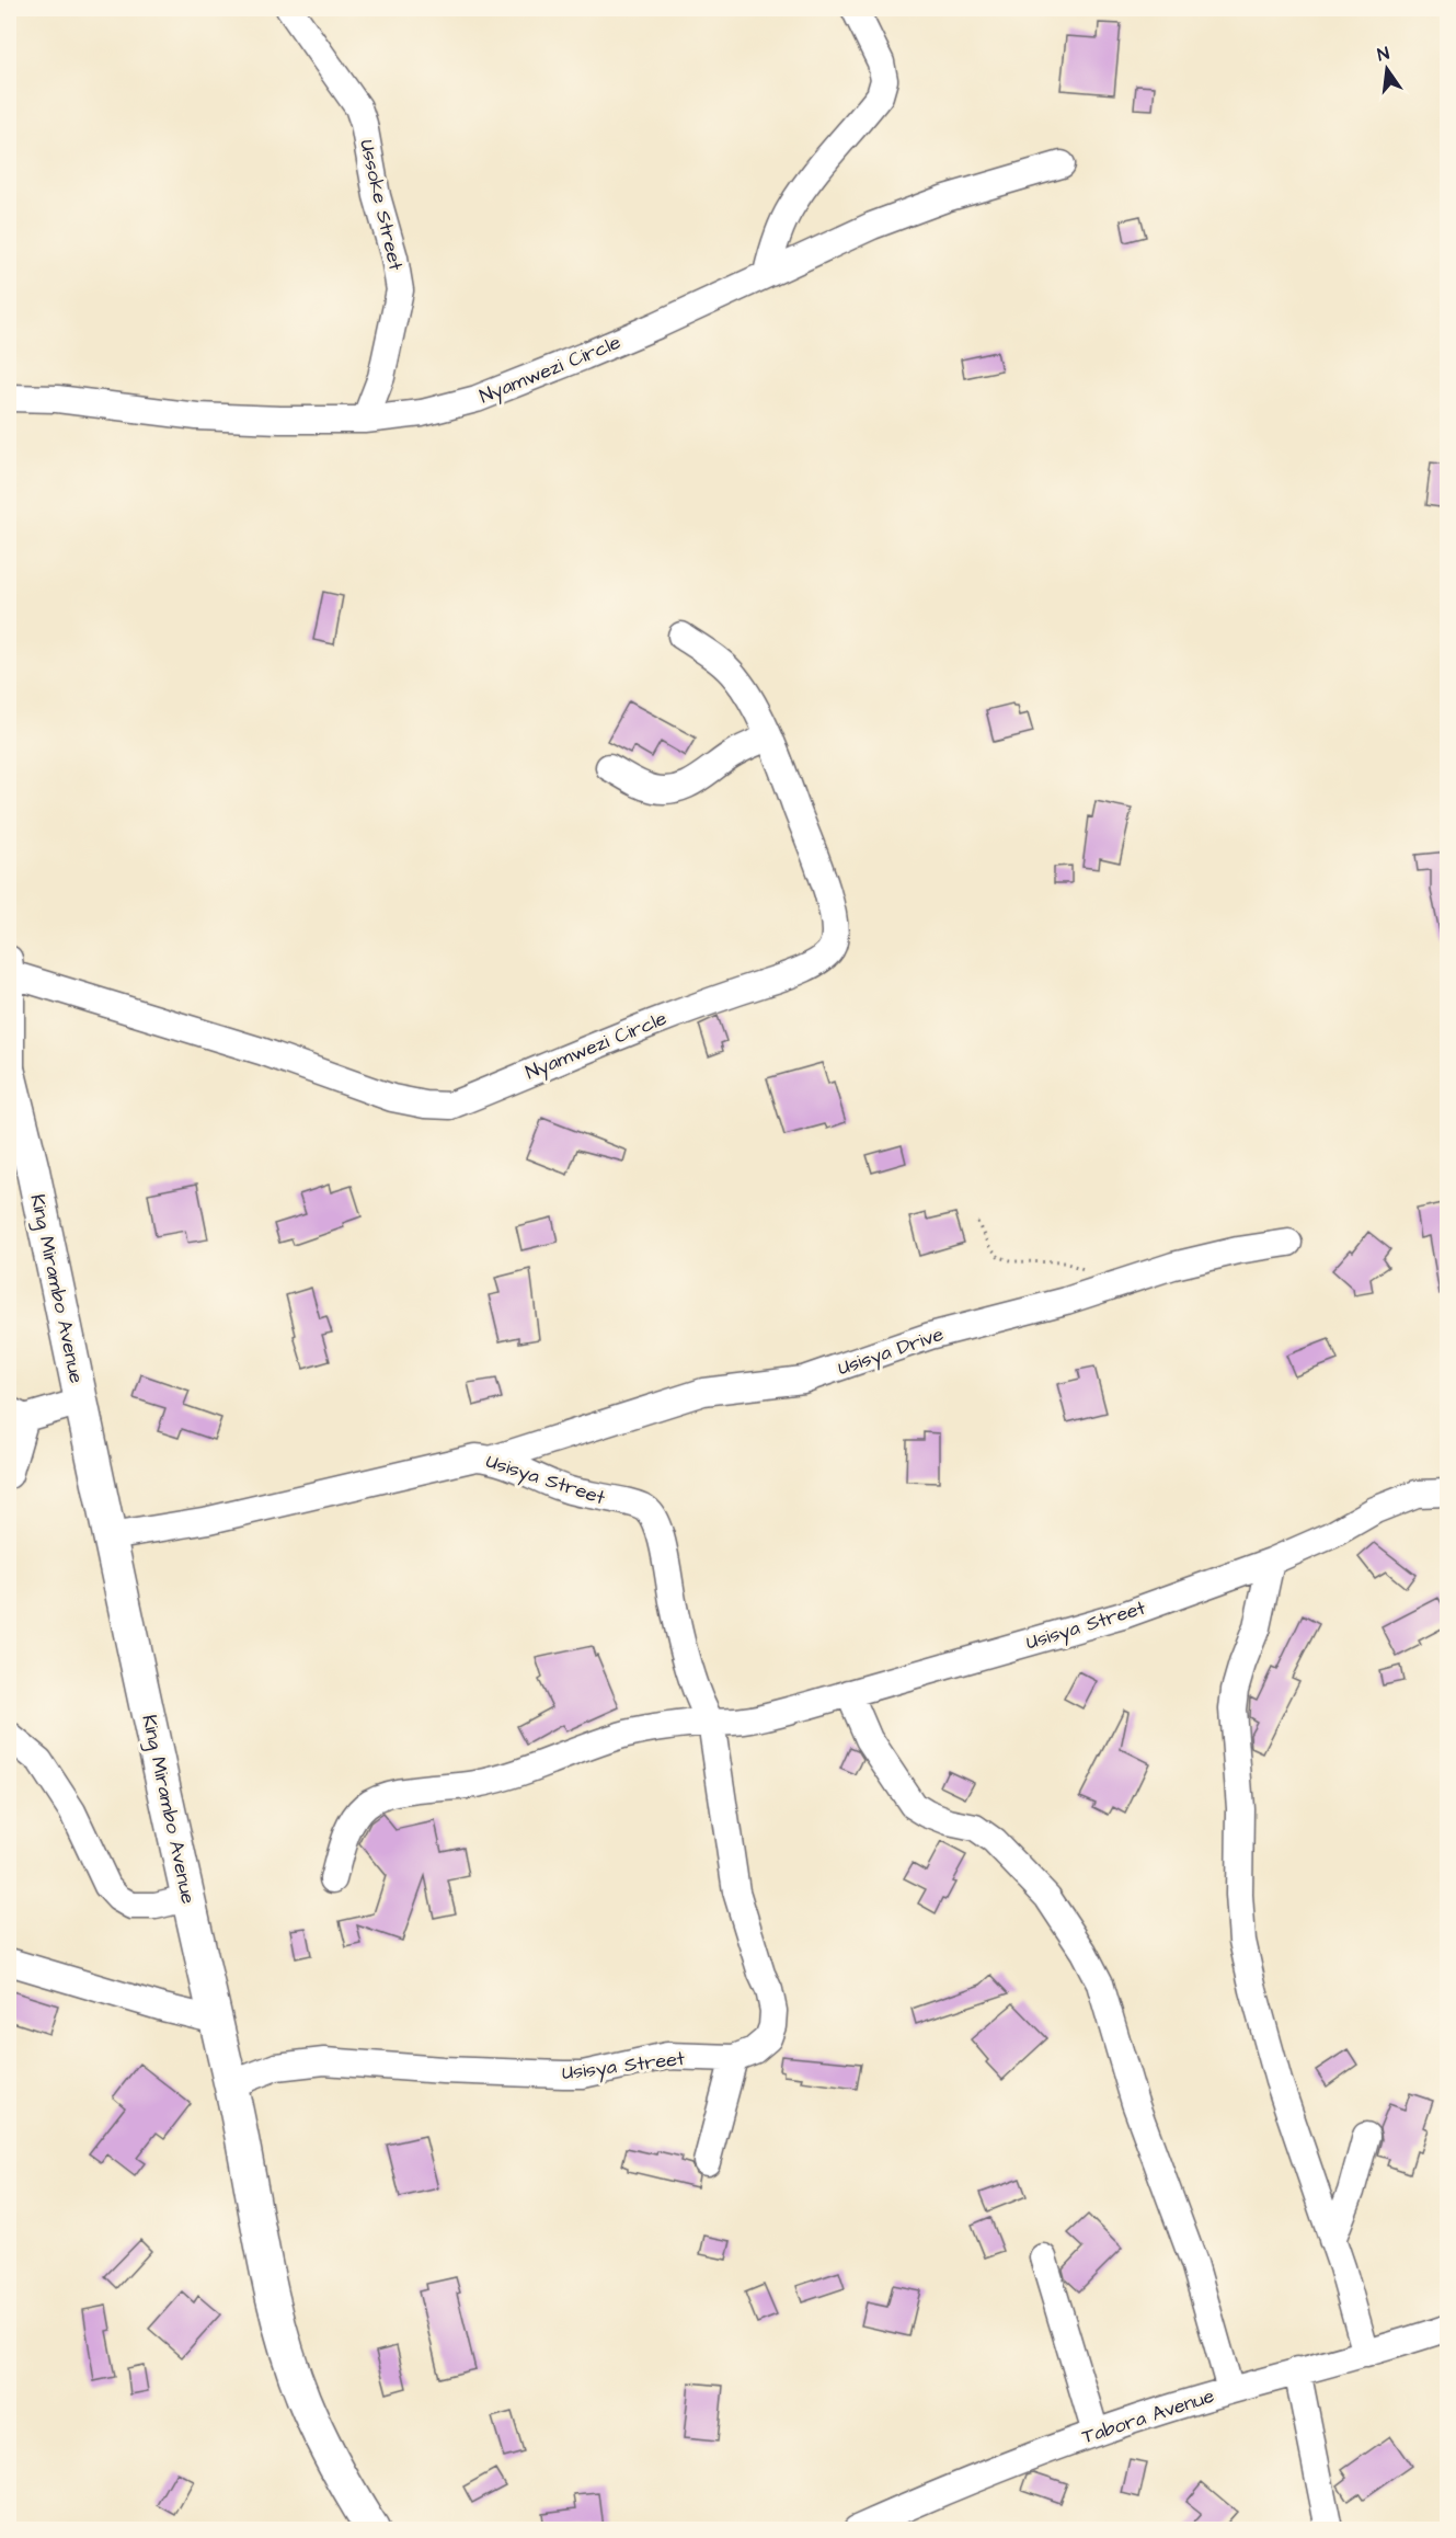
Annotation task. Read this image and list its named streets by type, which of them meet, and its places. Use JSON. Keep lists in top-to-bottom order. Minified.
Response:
{"streets":{"main road":["King Mirambo Avenue"],"street":["Ussoke Street","Nyamwezi Circle","Usisya Drive","Usisya Street","Tabora Avenue"]},"crossings":[["Ussoke Street","Nyamwezi Circle"],["Nyamwezi Circle","King Mirambo Avenue"],["King Mirambo Avenue","Usisya Street"],["Usisya Drive","Usisya Street"]],"north":"top"}
